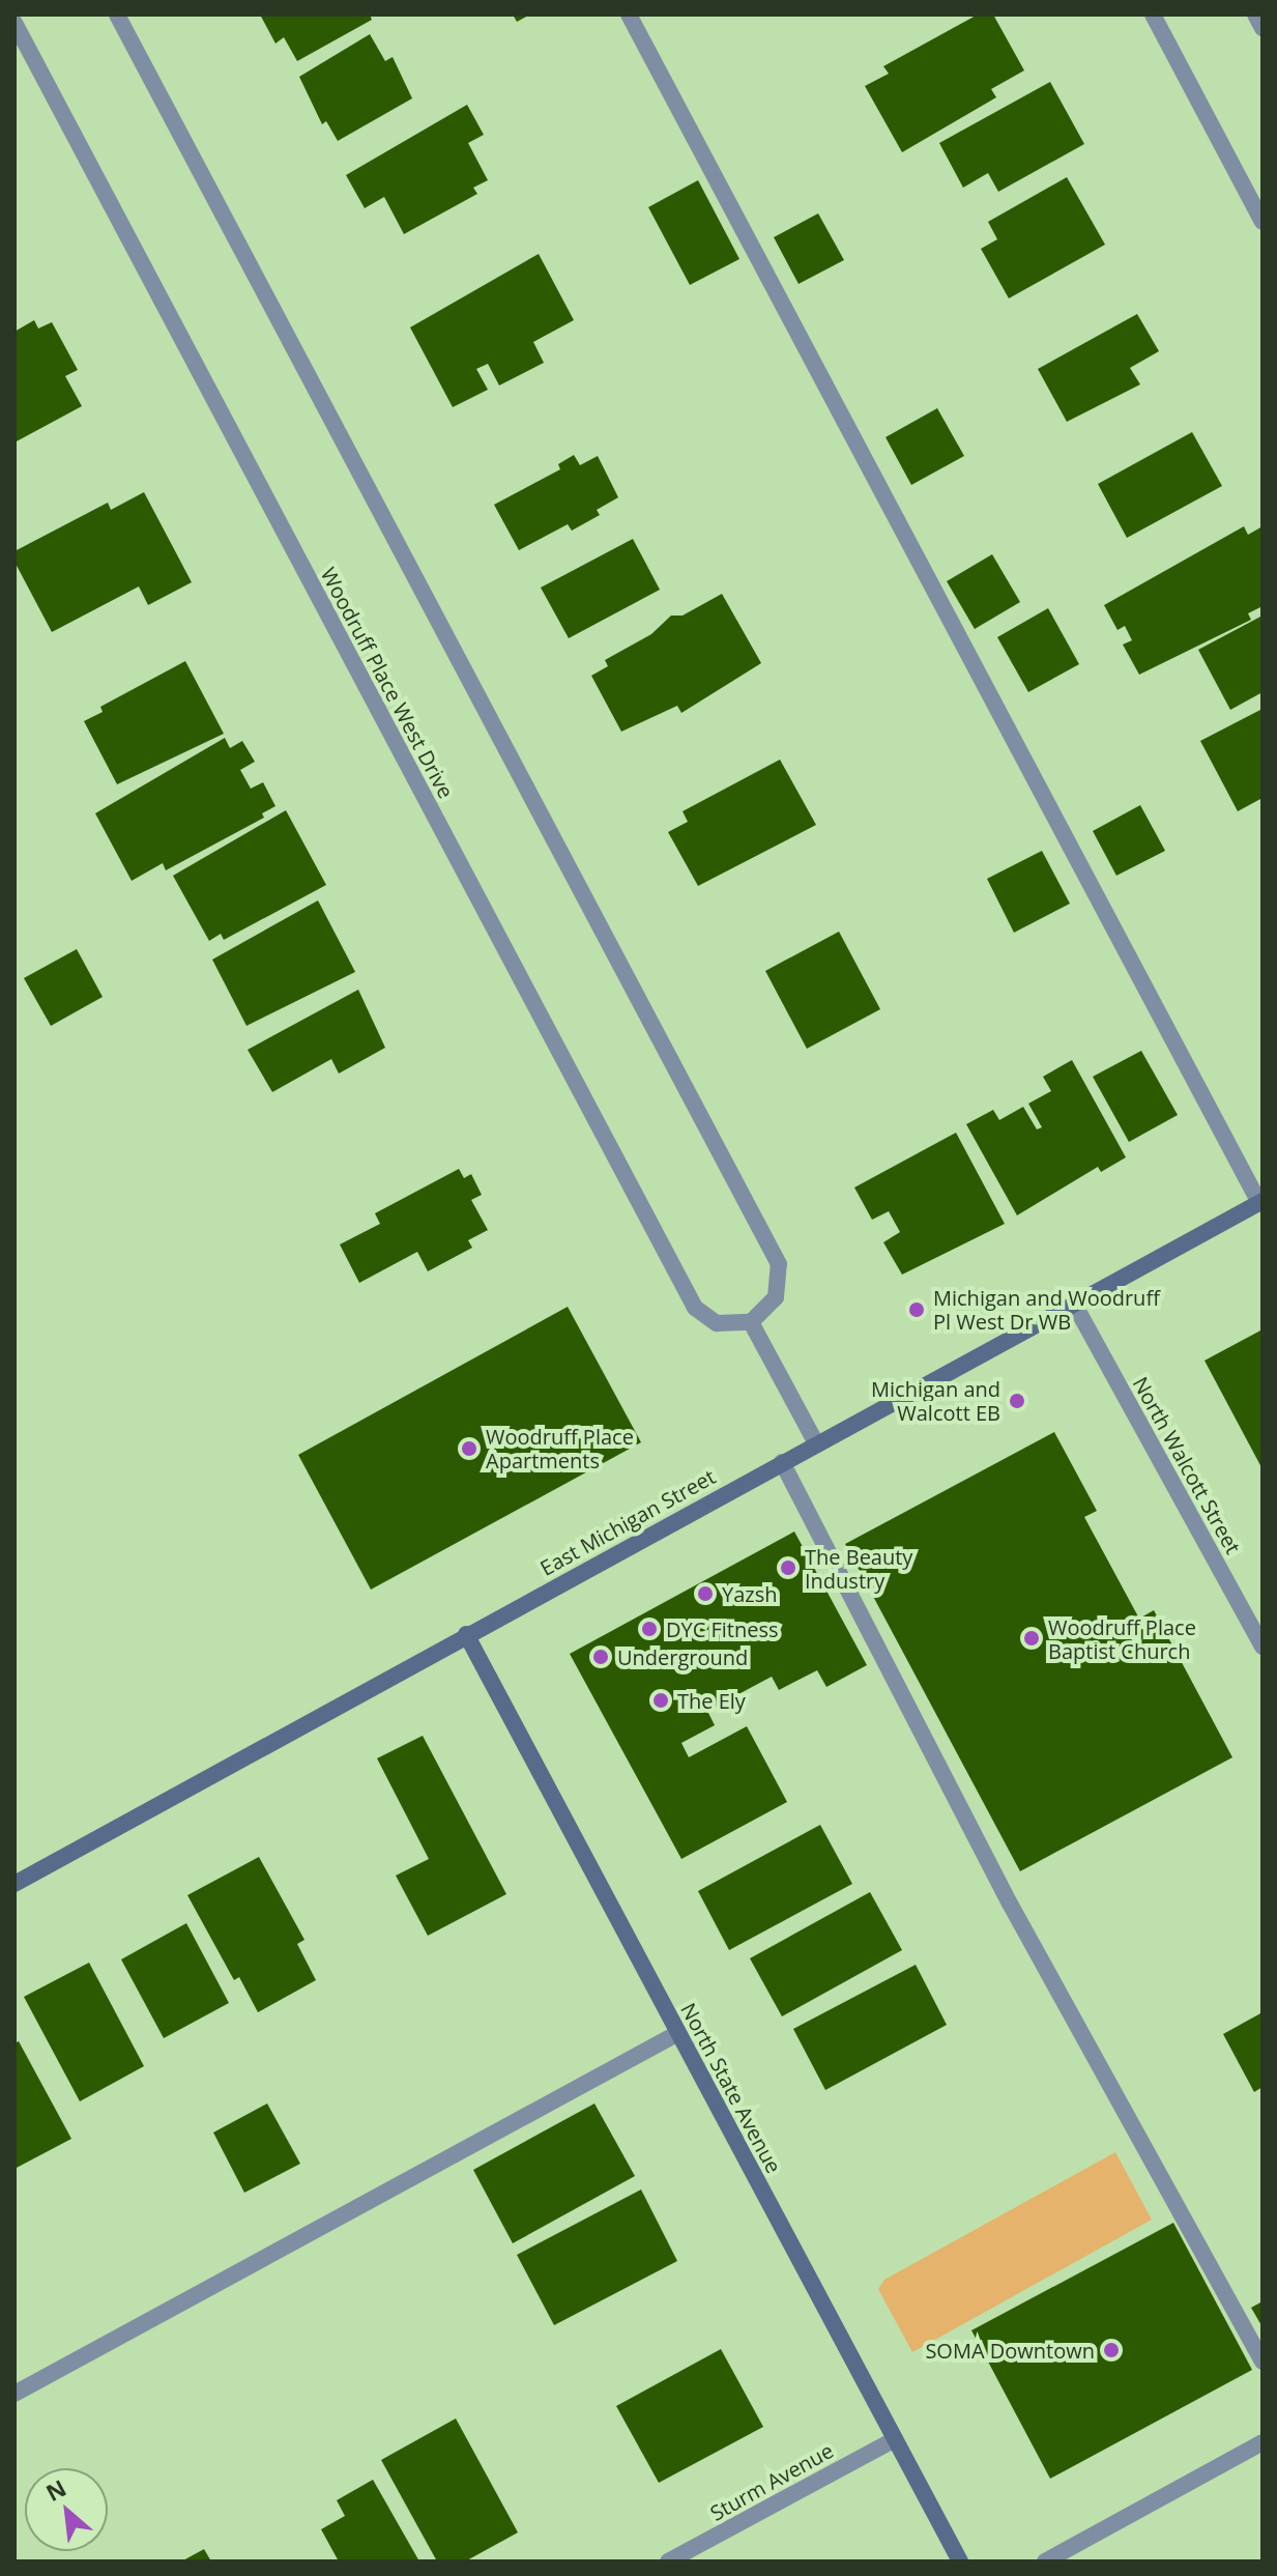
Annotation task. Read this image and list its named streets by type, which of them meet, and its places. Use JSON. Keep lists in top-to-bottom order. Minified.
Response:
{"streets":{"main road":["East Michigan Street","North State Avenue"],"street":["Woodruff Place West Drive","North Walcott Street","Sturm Avenue"]},"crossings":[["North Walcott Street","East Michigan Street"],["East Michigan Street","North State Avenue"],["North State Avenue","Sturm Avenue"]],"places":["Michigan and Woodruff Pl West Dr WB","Michigan and Walcott EB","Woodruff Place Apartments","The Beauty Industry","Yazsh","DYC Fitness","Woodruff Place Baptist Church","Underground","The Ely","SOMA Downtown"],"north":"top left"}
